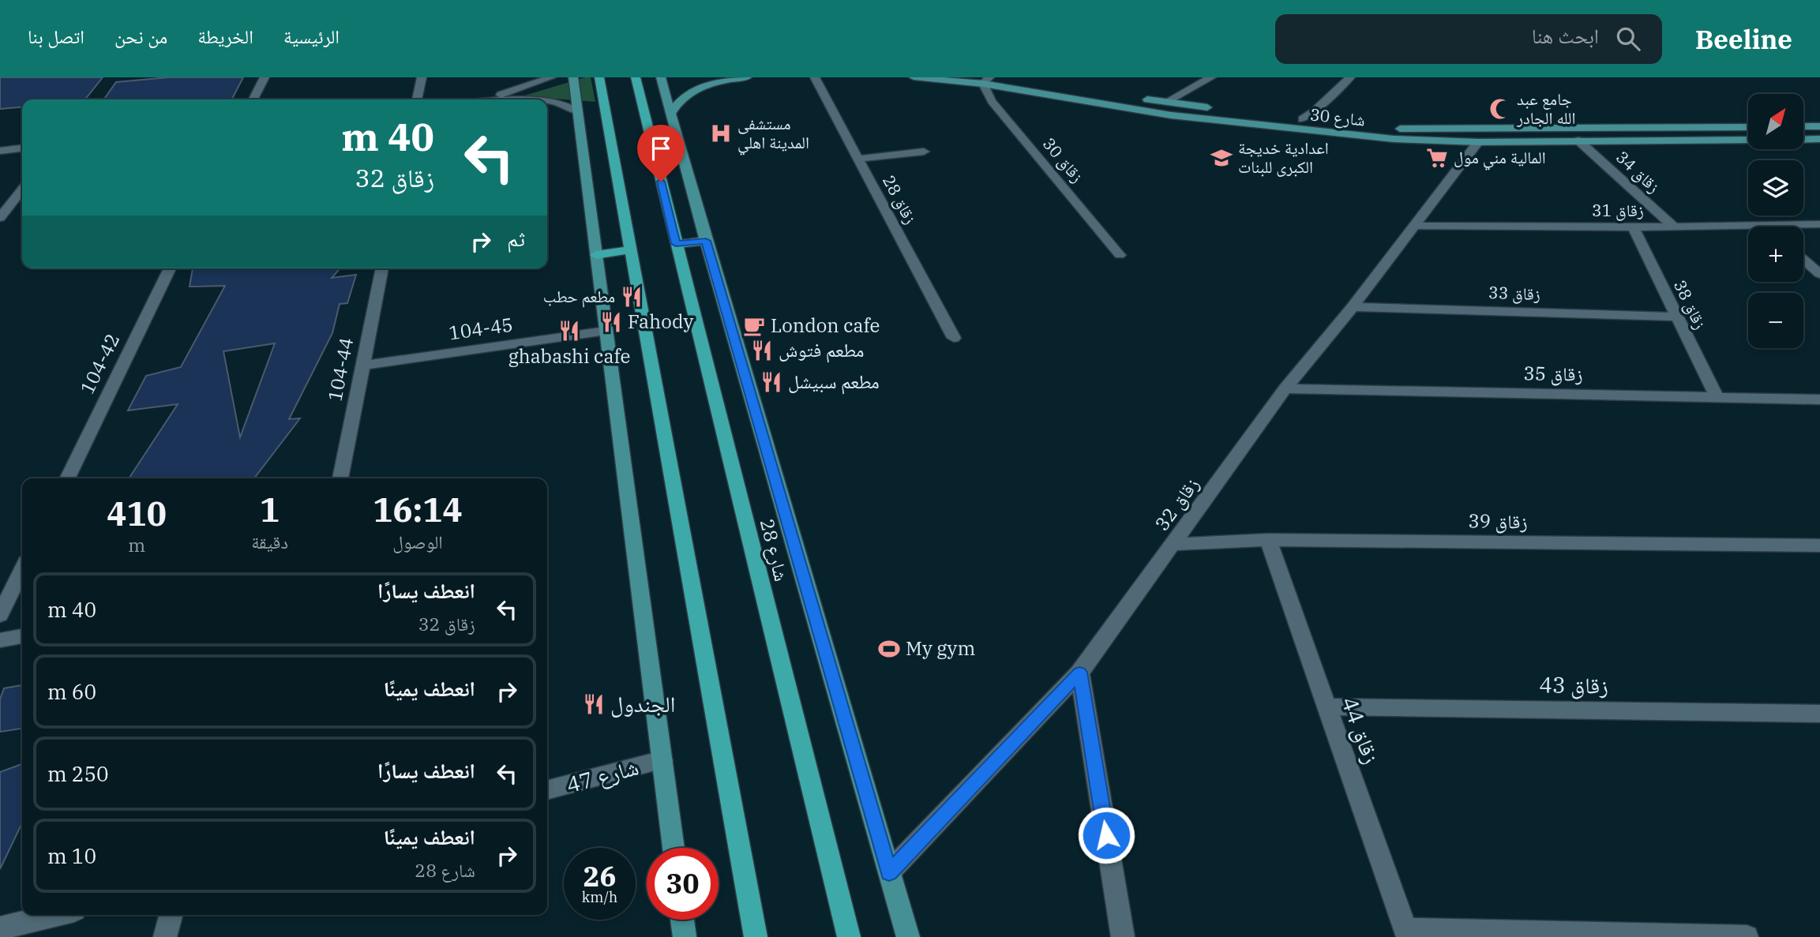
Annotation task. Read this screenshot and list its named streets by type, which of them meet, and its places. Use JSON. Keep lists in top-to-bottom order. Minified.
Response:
{"streets":{"highway":["شارع 28"],"main road":["شارع 30"],"street":["زقاق 30","زقاق 34","زقاق 28","زقاق 31","زقاق 33","زقاق 38","104-45","104-42","104-44","زقاق 35","زقاق 32","زقاق 39","زقاق 43","زقاق 44","شارع 47"]},"crossings":[["شارع 30","زقاق 30"],["شارع 30","زقاق 34"],["شارع 30","زقاق 32"],["زقاق 34","زقاق 31"],["زقاق 31","زقاق 38"],["زقاق 31","زقاق 32"],["زقاق 33","زقاق 38"],["زقاق 33","زقاق 32"],["زقاق 38","زقاق 35"],["104-45","104-44"],["زقاق 35","زقاق 32"],["زقاق 32","زقاق 39"],["زقاق 39","زقاق 44"],["زقاق 43","زقاق 44"]],"places":{"mosque":["جامع عبد الله الجادر"],"hospital":["مستشفى المدينة اهلي"],"school or university":["اعدادية خديجة الكبرى للبنات"],"supermarket":["المالية مني مول"],"restaurant":["مطعم حطب","Fahody","ghabashi cafe","مطعم فتوش","مطعم سبيشل","الجندول"],"cafe":["London cafe"],"sports":["My gym"]},"north":"top right","page":{"header":"Beeline","search":"ابحث هنا","nav":["الرئيسية","الخريطة","من نحن","اتصل بنا"],"map_buttons":["+","−"],"turn":["40 m","زقاق 32"],"then":"ثم","eta":["16:14","الوصول","1","دقيقة","410","m"],"list":[{"name":"انعطف يسارًا","note":"زقاق 32","value":"40 m"},{"name":"انعطف يمينًا","value":"60 m"},{"name":"انعطف يسارًا","value":"250 m"},{"name":"انعطف يمينًا","note":"شارع 28","value":"10 m"}],"speed":"26 km/h","limit":"30"}}
